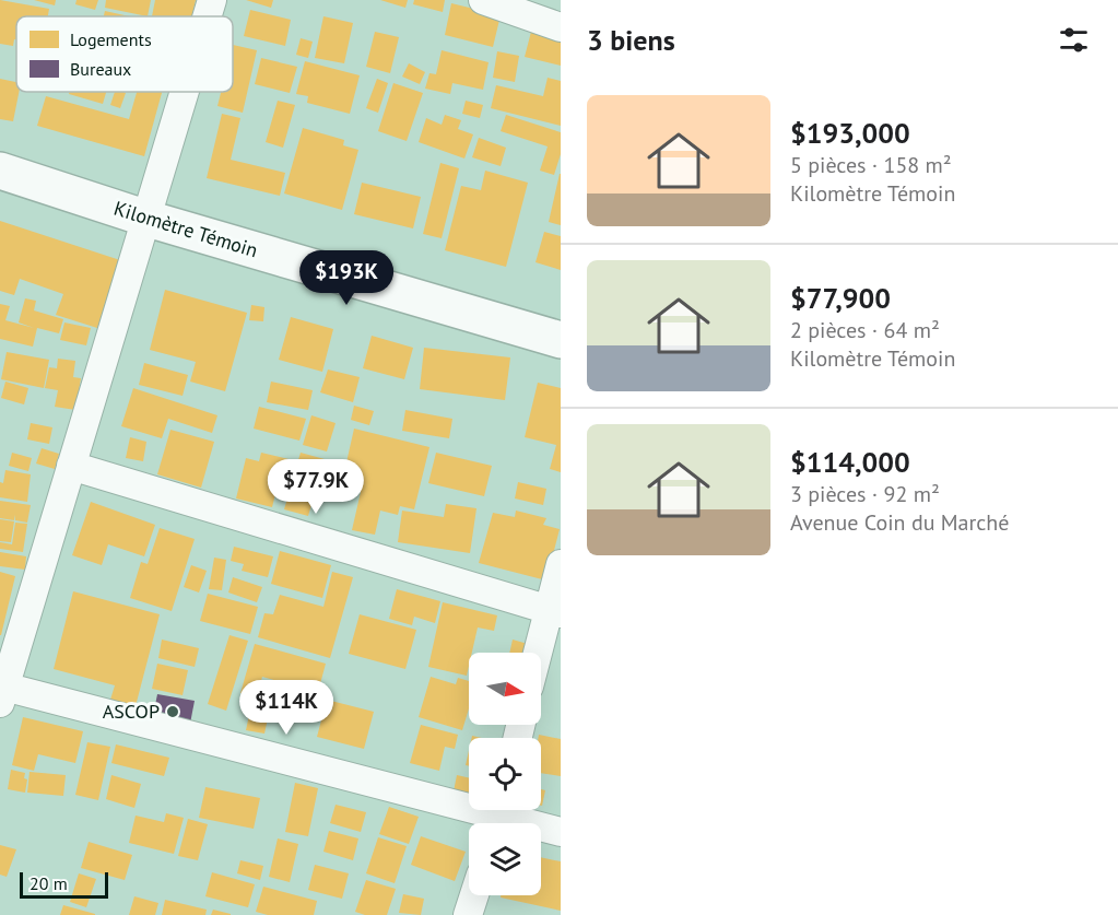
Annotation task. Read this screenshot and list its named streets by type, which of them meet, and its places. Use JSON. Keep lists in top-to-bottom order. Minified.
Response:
{"streets":{"main road":["Kilomètre Témoin"]},"places":["ASCOP"],"legend":["Logements","Bureaux"],"scale_bar":"20 m","north":"right","page":{"heading":"3 biens","list":[{"name":"$193,000","note":"5 pièces · 158 m² · Kilomètre Témoin"},{"name":"$77,900","note":"2 pièces · 64 m² · Kilomètre Témoin"},{"name":"$114,000","note":"3 pièces · 92 m² · Avenue Coin du Marché"}],"price":["$193K","$77.9K","$114K"],"scale":"20 m"}}
